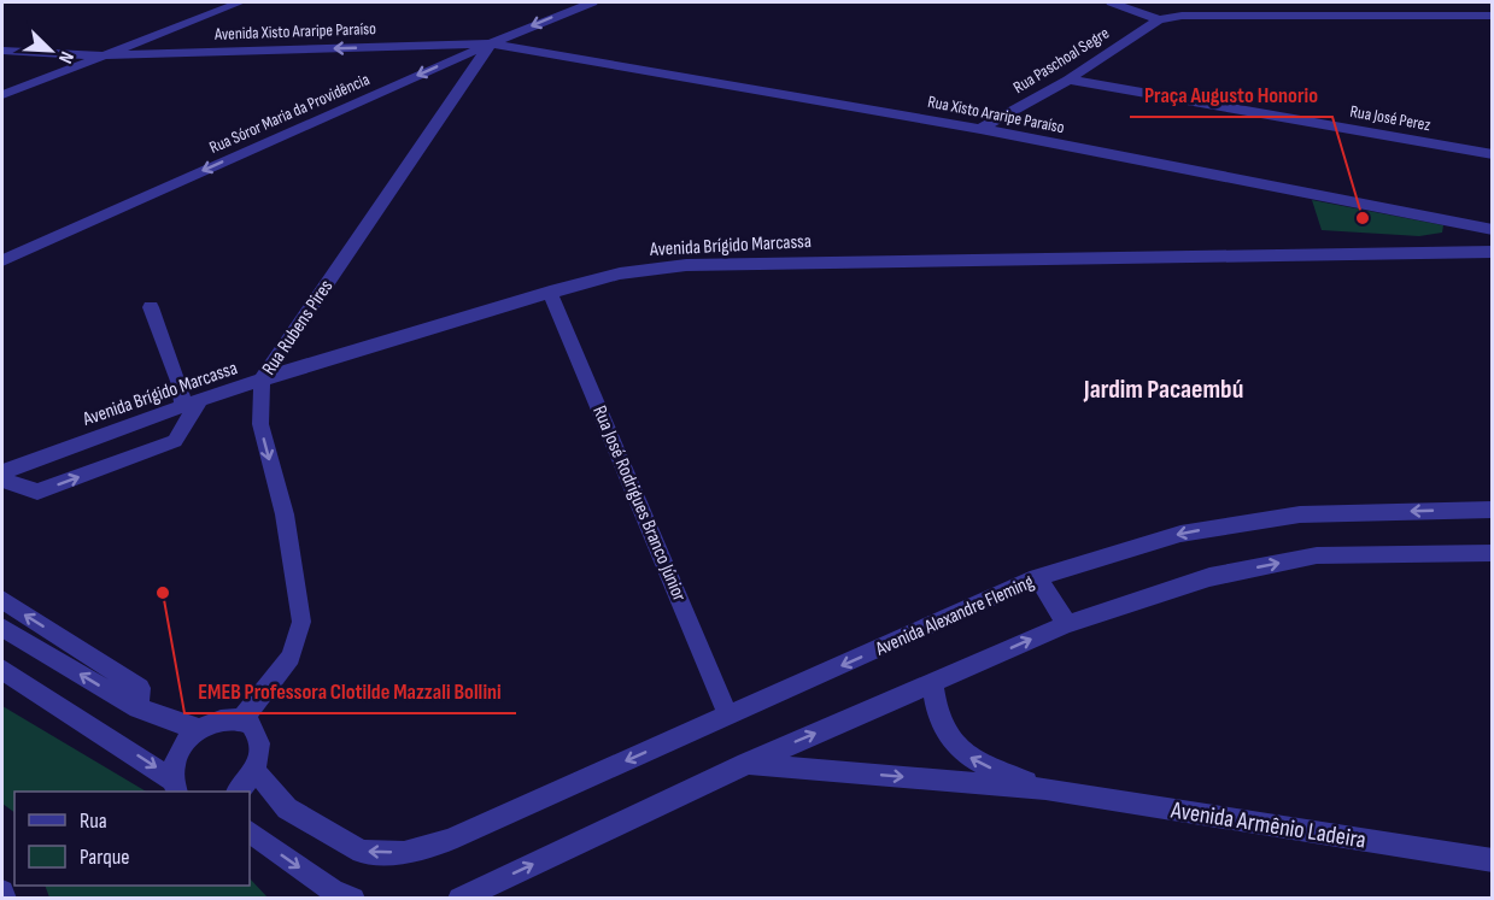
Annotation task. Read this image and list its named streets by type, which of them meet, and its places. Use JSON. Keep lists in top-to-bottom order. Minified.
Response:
{"streets":{"street":["Avenida Xisto Araripe Paraíso","Rua Paschoal Segre","Rua Sóror Maria da Providência","Rua Xisto Araripe Paraíso","Rua José Perez","Avenida Brígido Marcassa","Rua Rubens Pires","Rua José Rodrigues Branco Júnior","Avenida Alexandre Fleming","Avenida Armênio Ladeira"]},"crossings":[["Avenida Xisto Araripe Paraíso","Rua Sóror Maria da Providência"],["Avenida Xisto Araripe Paraíso","Rua Xisto Araripe Paraíso"],["Avenida Xisto Araripe Paraíso","Rua Rubens Pires"],["Rua Paschoal Segre","Rua Xisto Araripe Paraíso"],["Rua Paschoal Segre","Rua José Perez"],["Rua Sóror Maria da Providência","Rua Xisto Araripe Paraíso"],["Rua Sóror Maria da Providência","Rua Rubens Pires"],["Rua Xisto Araripe Paraíso","Rua Rubens Pires"],["Avenida Brígido Marcassa","Rua Rubens Pires"],["Avenida Brígido Marcassa","Rua José Rodrigues Branco Júnior"],["Rua José Rodrigues Branco Júnior","Avenida Alexandre Fleming"]],"one_way":["Rua Rubens Pires"],"districts":["Jardim Pacaembú"],"places":["Praça Augusto Honorio","EMEB Professora Clotilde Mazzali Bollini"],"legend":["Rua","Parque"],"north":"bottom right"}
